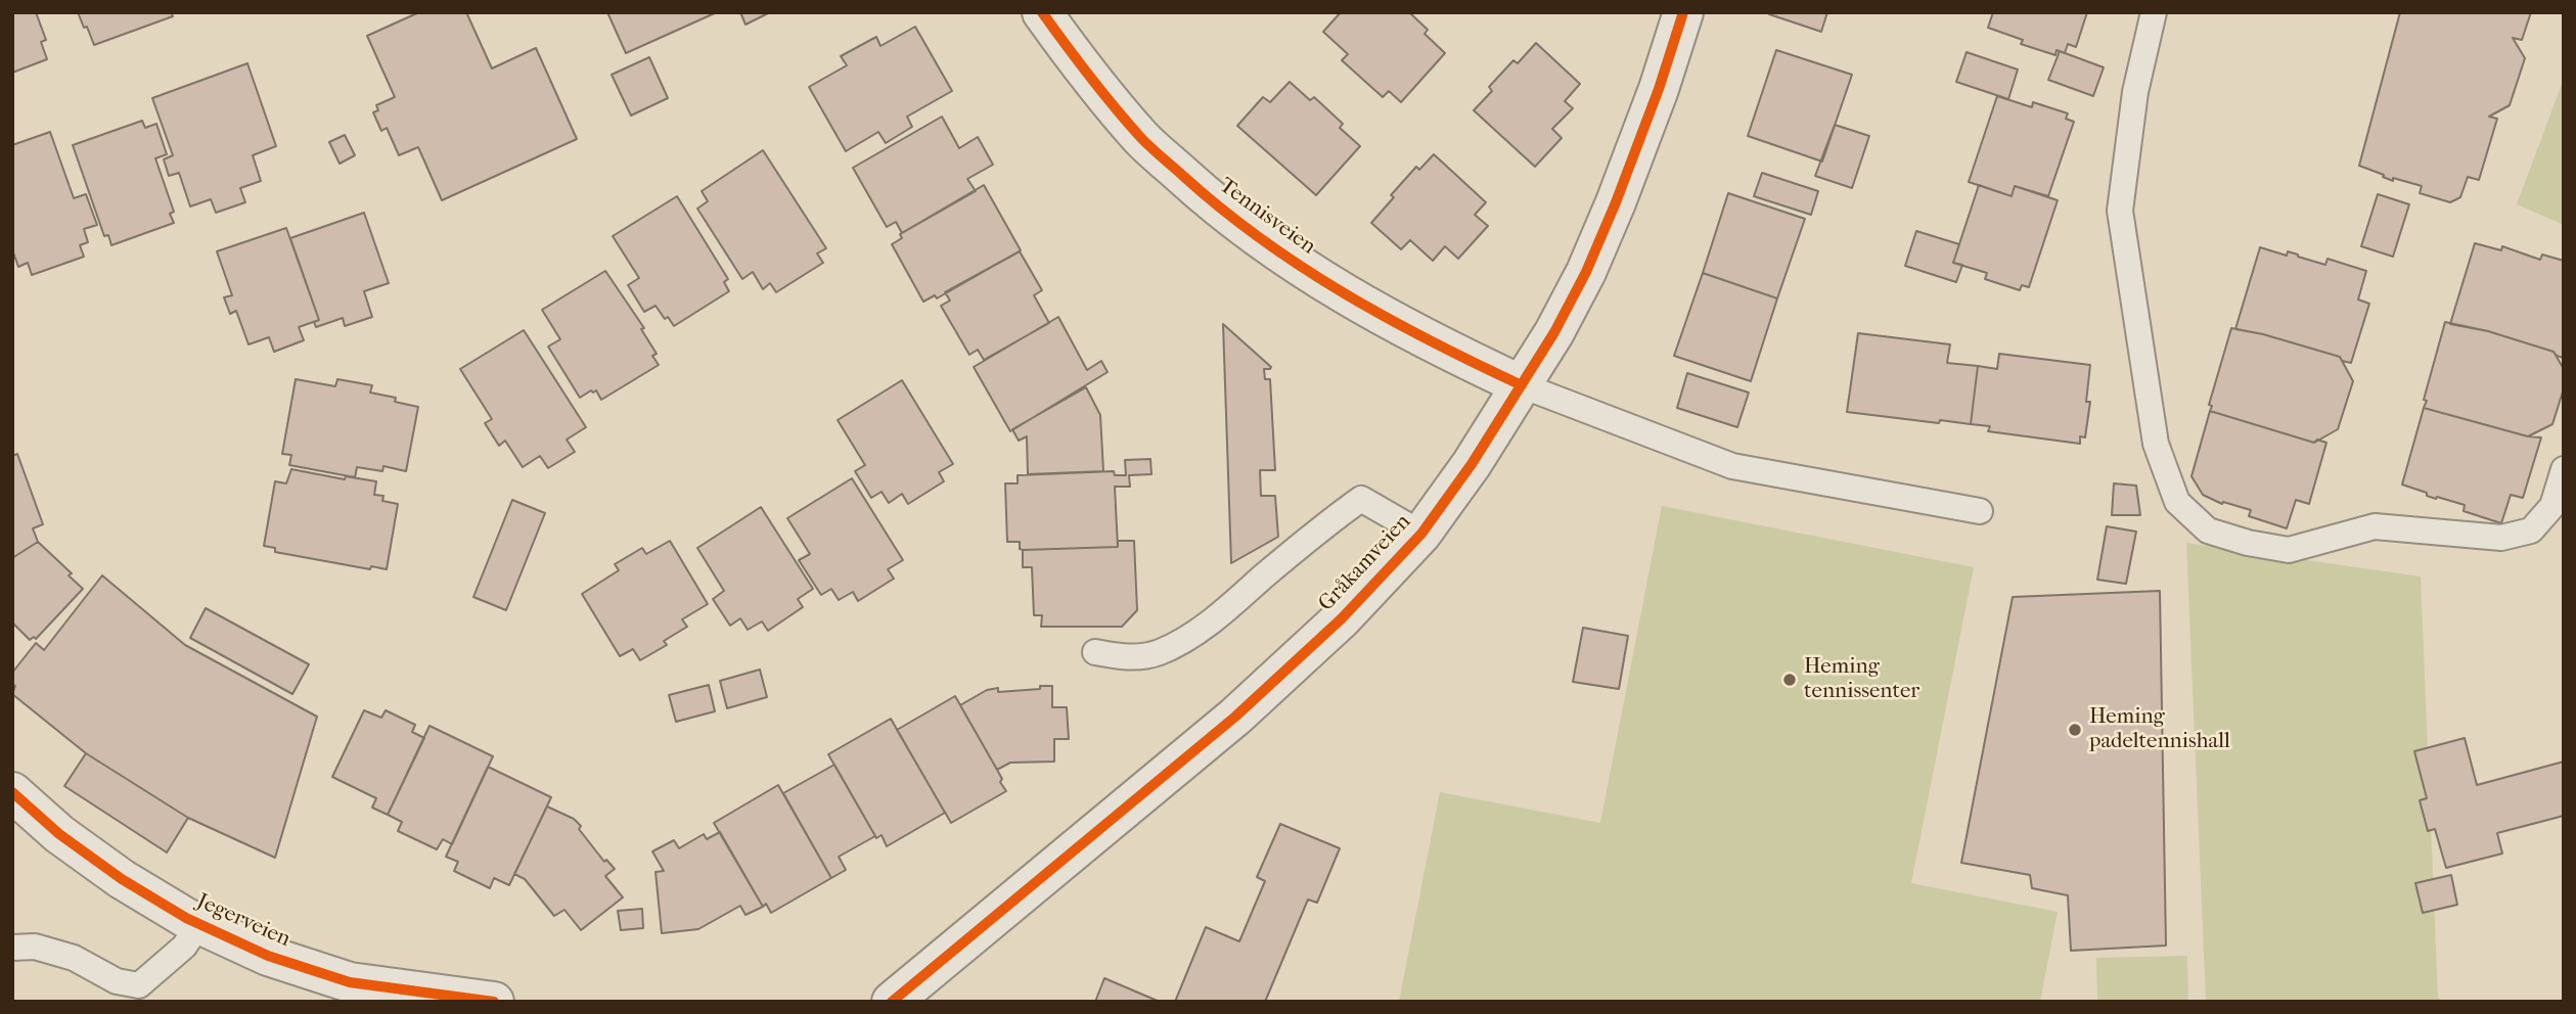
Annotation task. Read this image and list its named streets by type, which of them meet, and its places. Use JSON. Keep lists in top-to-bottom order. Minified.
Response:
{"streets":{"street":["Tennisveien","Gråkamveien","Jegerveien"]},"crossings":[["Tennisveien","Gråkamveien"]],"places":["Heming tennissenter","Heming padeltennishall"]}
